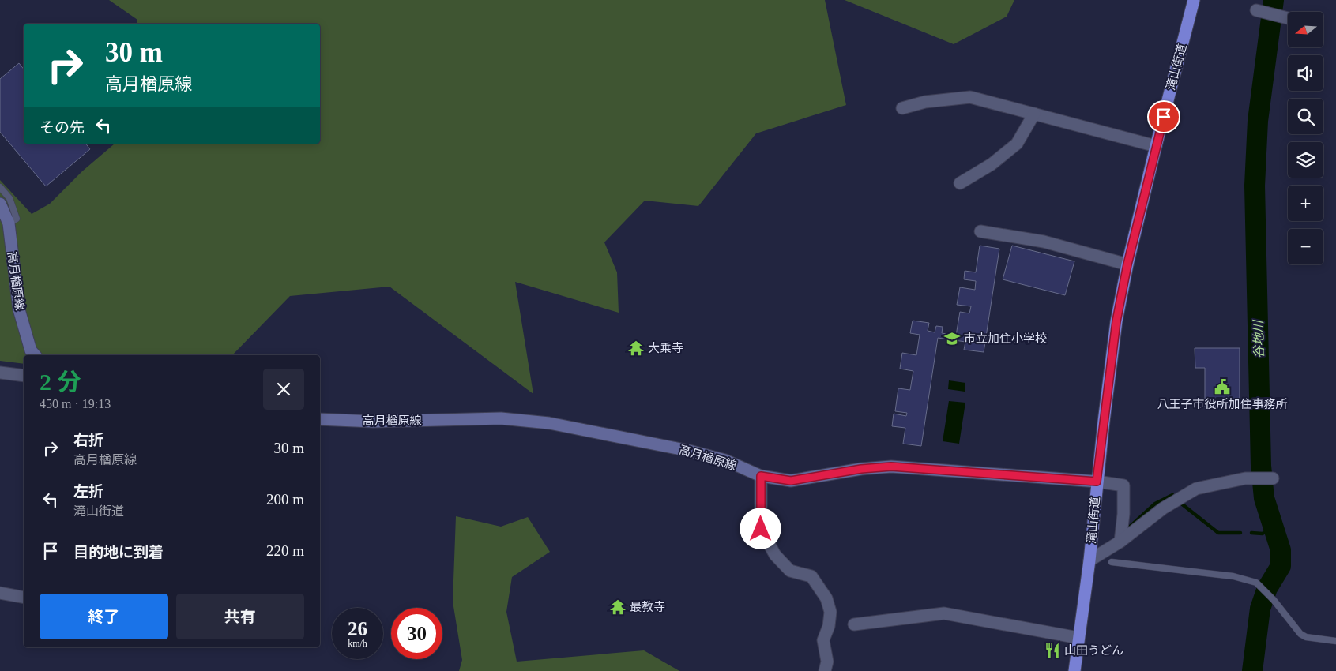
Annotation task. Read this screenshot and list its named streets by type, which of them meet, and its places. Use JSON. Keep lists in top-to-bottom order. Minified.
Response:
{"streets":{"highway":["滝山街道"],"main road":["高月楢原線"]},"crossings":[["滝山街道","高月楢原線"]],"water":["谷地川"],"places":{"school or university":["市立加住小学校"],"temple":["大乗寺","最教寺"],"public building":["八王子市役所加住事務所"],"restaurant":["山田うどん"]},"north":"left","page":{"map_buttons":["+","−"],"turn":["30 m","高月楢原線"],"then":"その先","heading":["2 分","450 m · 19:13"],"list":[{"name":"右折","note":"高月楢原線","value":"30 m"},{"name":"左折","note":"滝山街道","value":"200 m"},{"name":"目的地に到着","value":"220 m"}],"buttons":["終了","共有"],"speed":"26 km/h","limit":"30"}}
